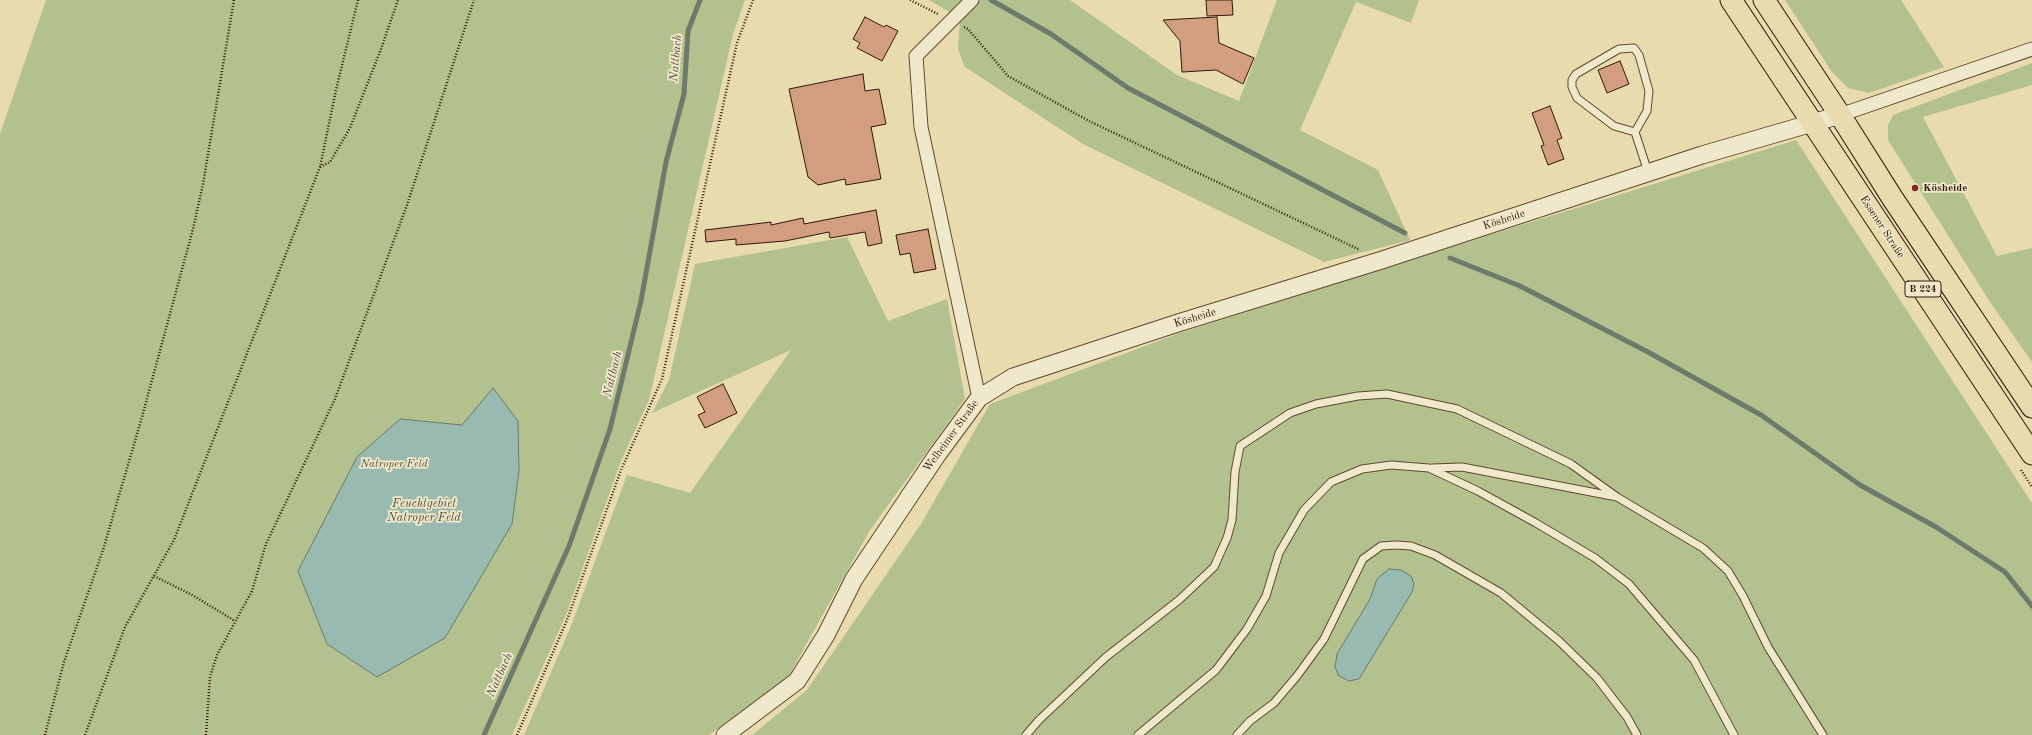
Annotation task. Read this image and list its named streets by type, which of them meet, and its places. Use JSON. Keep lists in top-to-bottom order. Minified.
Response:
{"streets":{"main road":["Essener Straße","B 224"],"street":["Kösheide","Welheimer Straße"]},"crossings":[["Kösheide","Essener Straße"],["Kösheide","B 224"],["Kösheide","Welheimer Straße"]],"water":["Nattbach","Feuchtgebiet Natroper Feld"],"parks":["Natroper Feld"],"places":["Kösheide"]}
